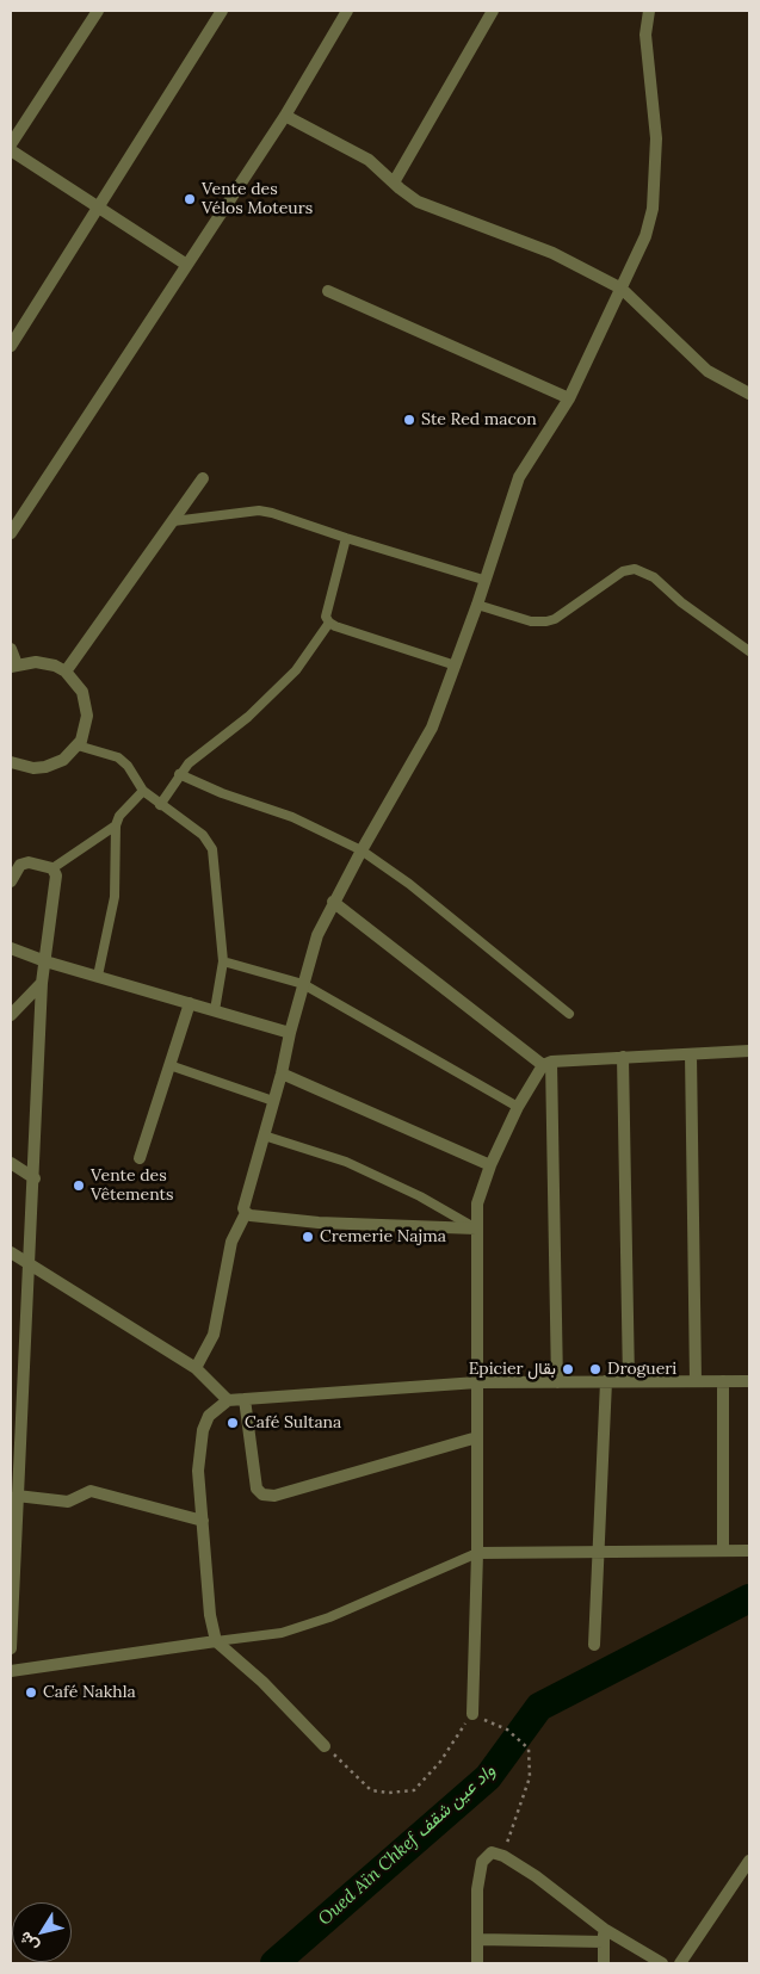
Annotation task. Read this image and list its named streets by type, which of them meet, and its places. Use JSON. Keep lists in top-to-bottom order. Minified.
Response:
{"water":["Oued Aïn Chkef واد عين شقف"],"places":["Vente des Vélos Moteurs","Ste Red macon","Vente des Vêtements","Cremerie Najma","Epicier بقال","Drogueri","Café Sultana","Café Nakhla"],"north":"bottom left"}
